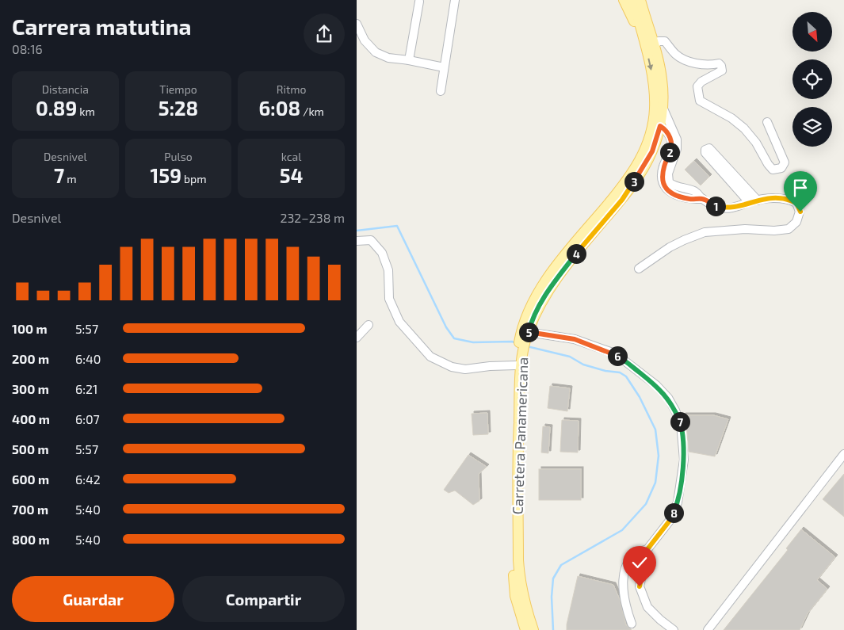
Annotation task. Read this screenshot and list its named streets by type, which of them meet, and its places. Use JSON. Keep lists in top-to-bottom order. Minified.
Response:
{"streets":{"main road":["Carretera Panamericana"]},"north":"bottom right","page":{"heading":["Carrera matutina","08:16"],"stats":[["Distancia","0.89 km"],["Tiempo","5:28"],["Ritmo","6:08 /km"],["Desnivel","7 m"],["Pulso","159 bpm"],["kcal","54"]],"pins":["2","3","1","4","5","6","7","8"],"chart":["Desnivel","232–238 m"],"list":[{"name":"100 m","note":"5:57"},{"name":"200 m","note":"6:40"},{"name":"300 m","note":"6:21"},{"name":"400 m","note":"6:07"},{"name":"500 m","note":"5:57"},{"name":"600 m","note":"6:42"},{"name":"700 m","note":"5:40"},{"name":"800 m","note":"5:40"}],"buttons":["Guardar","Compartir"]}}
